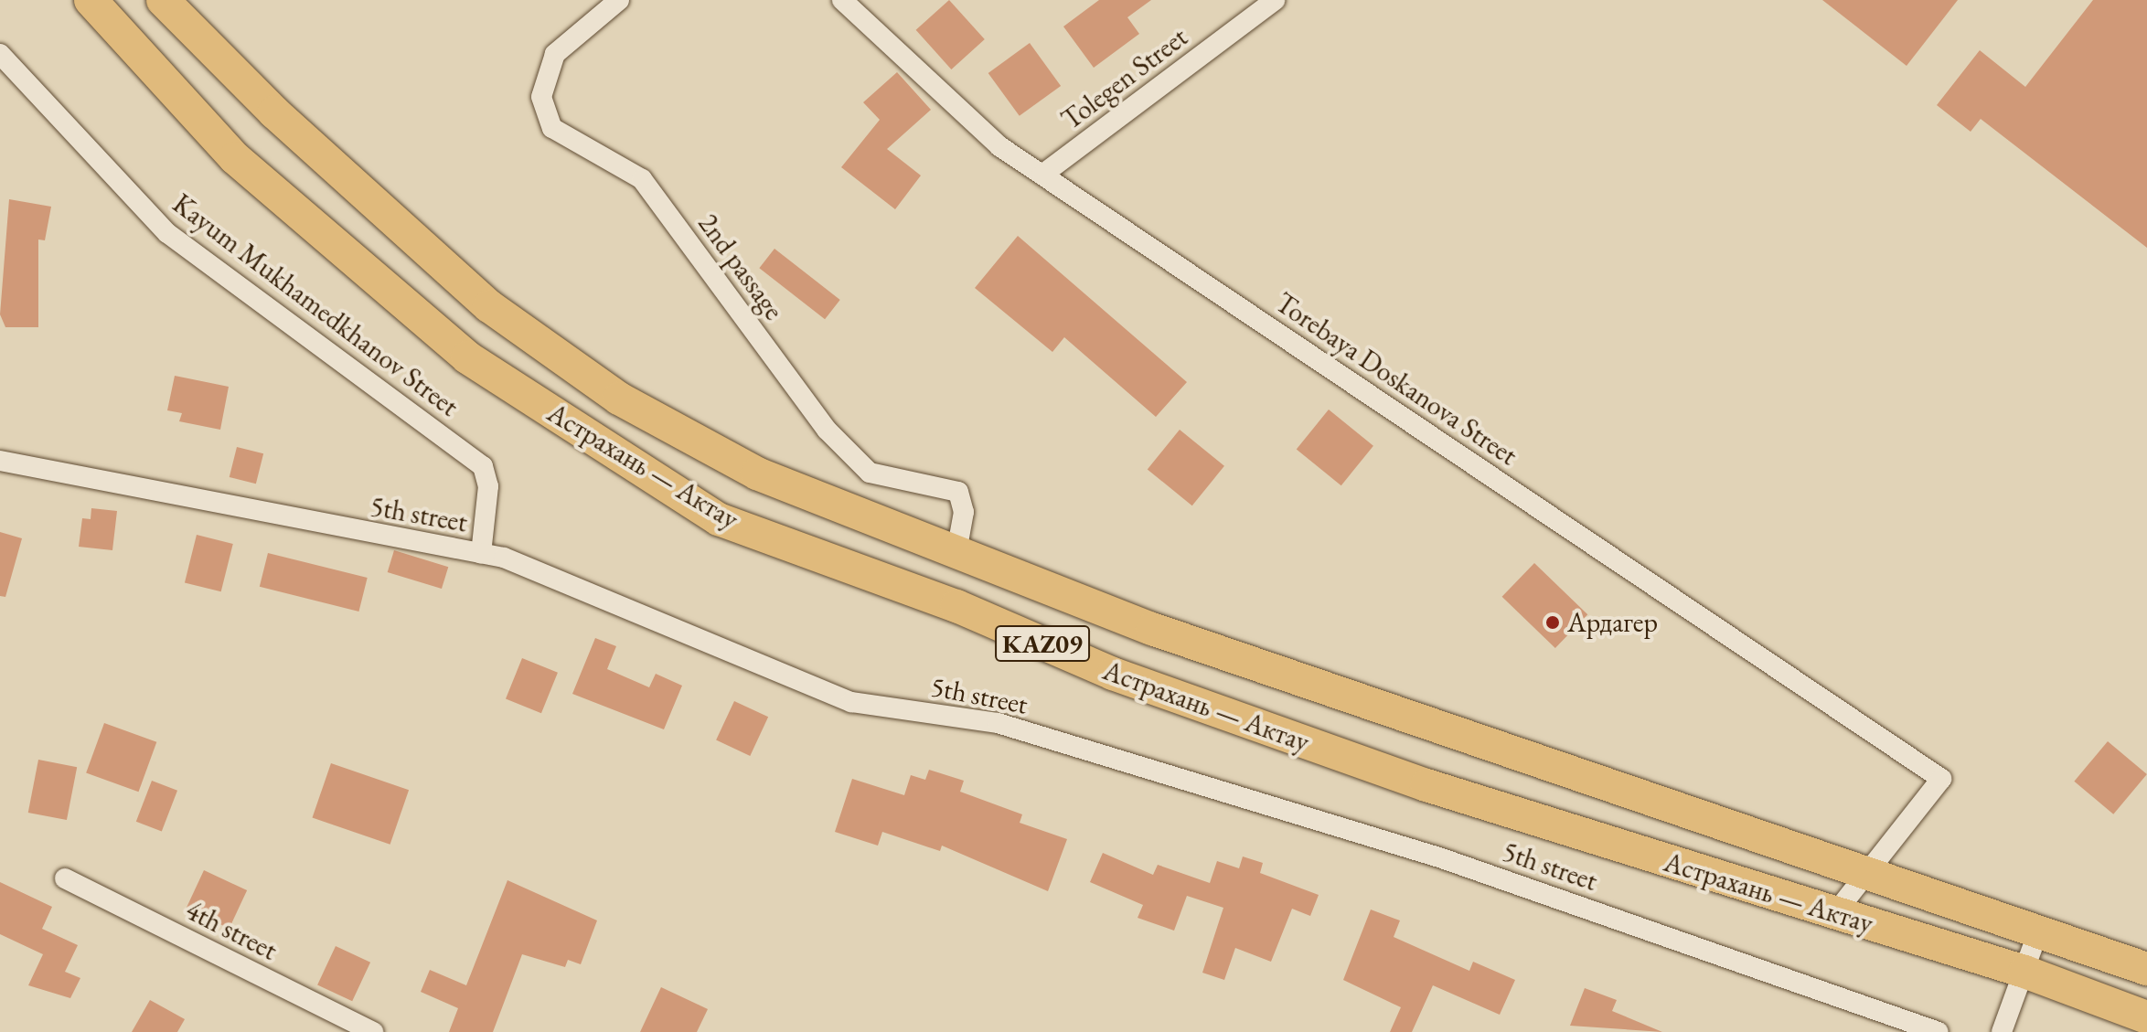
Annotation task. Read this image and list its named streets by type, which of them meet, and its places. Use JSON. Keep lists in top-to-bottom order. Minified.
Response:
{"streets":{"highway":["Астрахань — Актау","KAZ09"],"street":["Tolegen Street","2nd passage","Kayum Mukhamedkhanov Street","Torebaya Doskanova Street","5th street","4th street"]},"crossings":[["Tolegen Street","Torebaya Doskanova Street"],["2nd passage","Астрахань — Актау"],["Kayum Mukhamedkhanov Street","5th street"],["Torebaya Doskanova Street","Астрахань — Актау"]],"places":["Ардагер"]}
